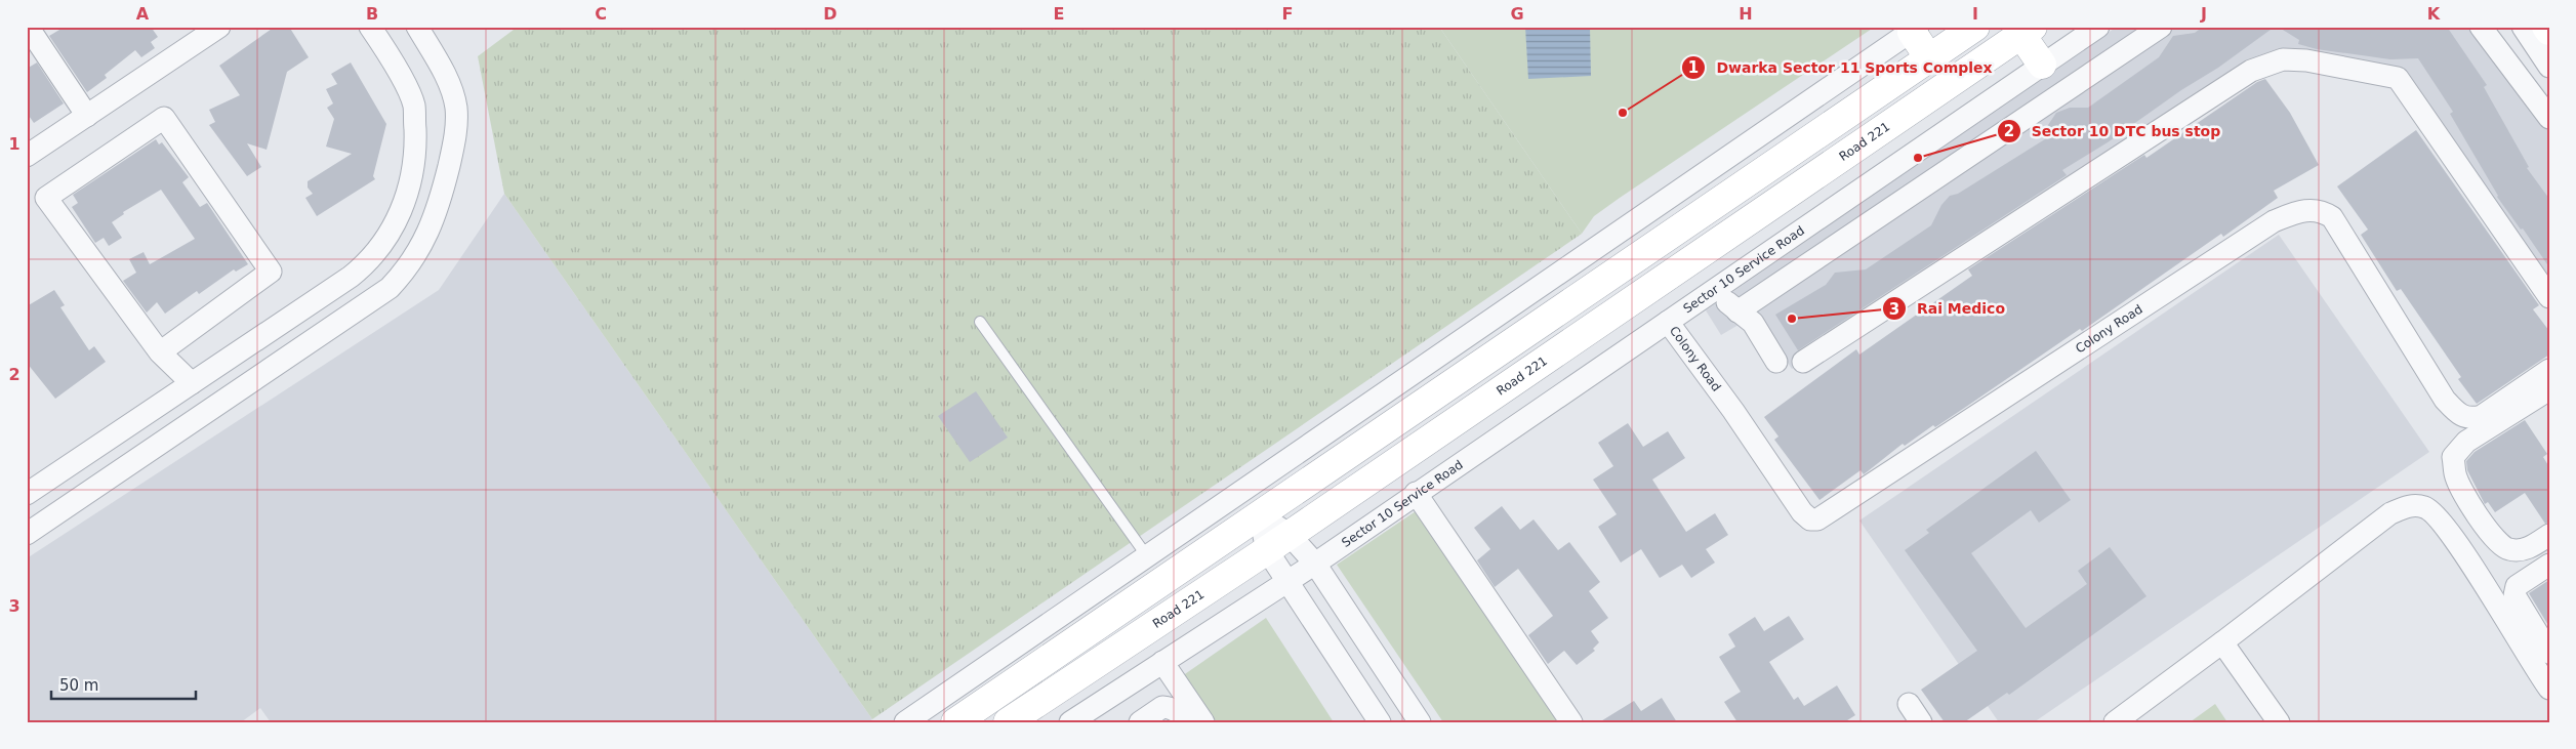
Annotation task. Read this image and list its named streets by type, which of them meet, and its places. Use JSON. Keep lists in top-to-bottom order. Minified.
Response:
{"streets":{"main road":["Road 221"],"street":["Sector 10 Service Road","Colony Road"]},"crossings":[["Sector 10 Service Road","Colony Road"]],"places":["Dwarka Sector 11 Sports Complex","Sector 10 DTC bus stop","Rai Medico"],"scale_bar":"50 m","grid":{"columns":["A","B","C","D","E","F","G","H","I","J","K"],"rows":["1","2","3"]}}
